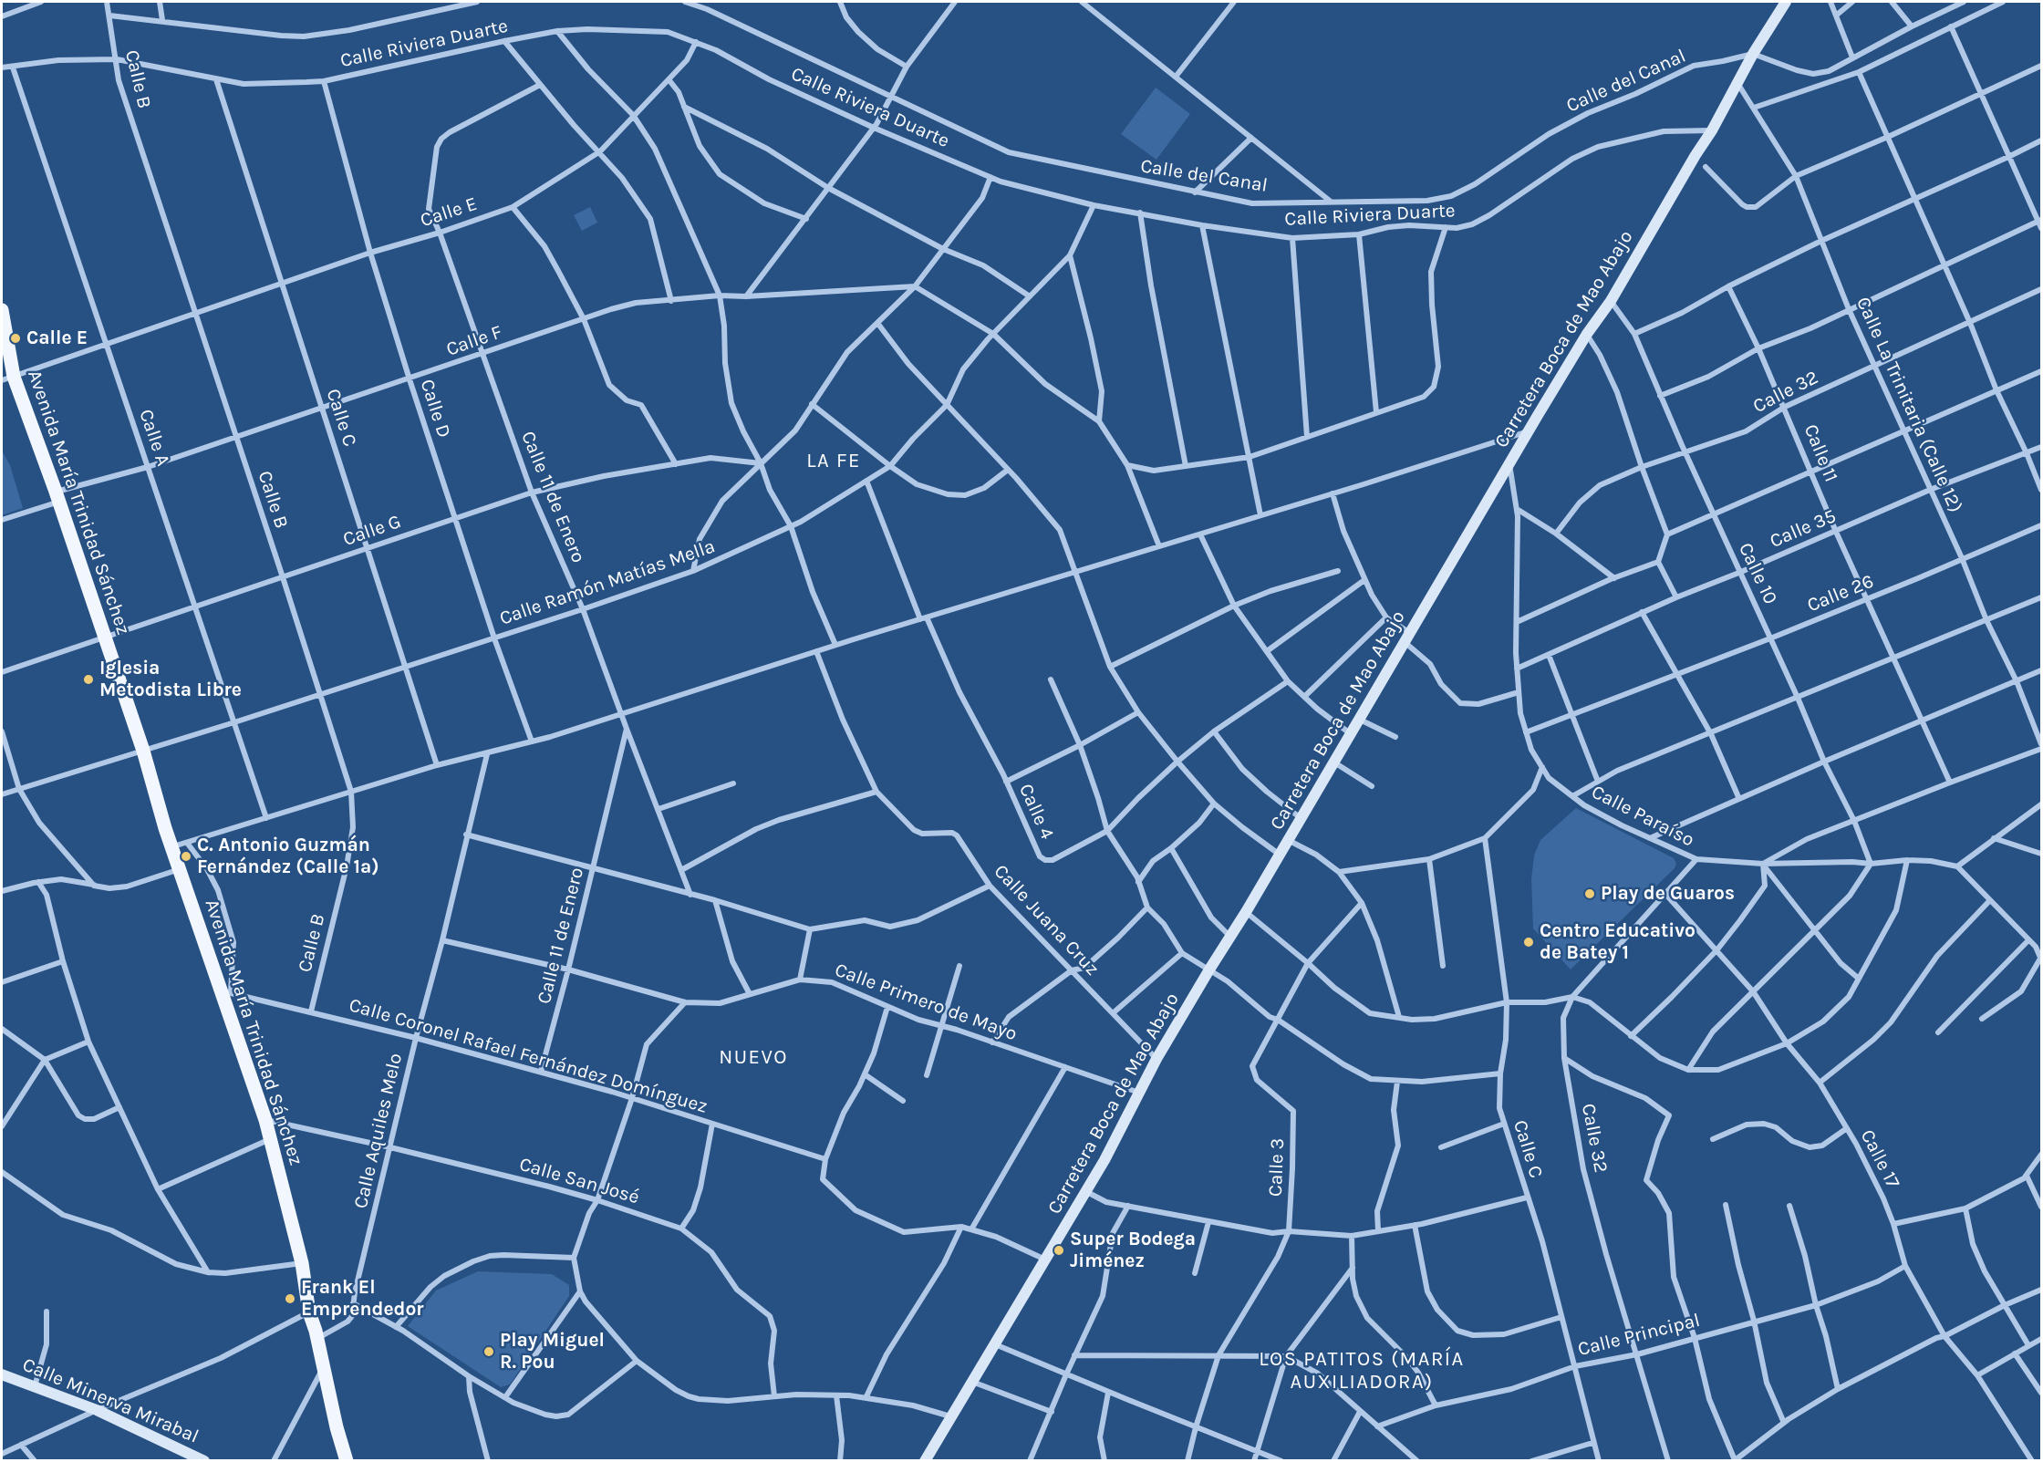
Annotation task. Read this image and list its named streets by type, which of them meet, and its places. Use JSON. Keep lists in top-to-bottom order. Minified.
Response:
{"streets":{"main road":["Avenida María Trinidad Sánchez"],"street":["Calle Riviera Duarte","Calle B","Calle del Canal","Calle E","Carretera Boca de Mao Abajo","Calle F","Calle 32","Calle La Trinitaria (Calle 12)","Calle D","Calle C","Calle A","Calle 11","Calle 11 de Enero","Calle 35","Calle G","Calle 10","Calle Ramón Matías Mella","Calle 26","Calle 4","Calle Paraíso","Calle Juana Cruz","Calle Primero de Mayo","Calle Coronel Rafael Fernández Domínguez","Calle Aquiles Melo","Calle 17","Calle 3","Calle San José","Calle Principal","Calle Minerva Mirabal"]},"crossings":[["Calle Riviera Duarte","Calle B"],["Calle Riviera Duarte","Calle E"],["Calle Riviera Duarte","Carretera Boca de Mao Abajo"],["Calle Riviera Duarte","Calle D"],["Calle Riviera Duarte","Calle C"],["Calle Riviera Duarte","Calle A"],["Calle Riviera Duarte","Calle Ramón Matías Mella"],["Calle B","Calle E"],["Calle B","Calle F"],["Calle B","Calle G"],["Calle B","Calle Ramón Matías Mella"],["Calle B","Calle Coronel Rafael Fernández Domínguez"],["Calle del Canal","Carretera Boca de Mao Abajo"],["Calle E","Calle D"],["Calle E","Calle C"],["Calle E","Calle A"],["Calle E","Calle 11 de Enero"],["Calle E","Avenida María Trinidad Sánchez"],["Carretera Boca de Mao Abajo","Calle La Trinitaria (Calle 12)"],["Carretera Boca de Mao Abajo","Calle 10"],["Carretera Boca de Mao Abajo","Calle Paraíso"],["Carretera Boca de Mao Abajo","Calle Juana Cruz"],["Carretera Boca de Mao Abajo","Calle Primero de Mayo"],["Calle F","Calle D"],["Calle F","Calle C"],["Calle F","Calle A"],["Calle F","Calle 11 de Enero"],["Calle F","Avenida María Trinidad Sánchez"],["Calle 32","Calle La Trinitaria (Calle 12)"],["Calle 32","Calle 11"],["Calle 32","Calle 10"],["Calle 32","Calle Paraíso"],["Calle 32","Calle 17"],["Calle 32","Calle Principal"],["Calle La Trinitaria (Calle 12)","Calle 35"],["Calle La Trinitaria (Calle 12)","Calle 26"],["Calle D","Calle G"],["Calle D","Calle Ramón Matías Mella"],["Calle C","Calle G"],["Calle C","Calle Ramón Matías Mella"],["Calle C","Calle Principal"],["Calle A","Calle G"],["Calle A","Calle Ramón Matías Mella"],["Calle 11","Calle 35"],["Calle 11","Calle 26"],["Calle 11 de Enero","Calle G"],["Calle 11 de Enero","Calle Ramón Matías Mella"],["Calle 11 de Enero","Calle Primero de Mayo"],["Calle 11 de Enero","Calle Coronel Rafael Fernández Domínguez"],["Avenida María Trinidad Sánchez","Calle G"],["Avenida María Trinidad Sánchez","Calle Ramón Matías Mella"],["Avenida María Trinidad Sánchez","Calle Coronel Rafael Fernández Domínguez"],["Avenida María Trinidad Sánchez","Calle Aquiles Melo"],["Avenida María Trinidad Sánchez","Calle San José"],["Calle 35","Calle 10"],["Calle 35","Calle Paraíso"],["Calle 10","Calle 26"],["Calle 10","Calle Paraíso"],["Calle Ramón Matías Mella","Calle 4"],["Calle 26","Calle Paraíso"],["Calle Primero de Mayo","Calle Aquiles Melo"],["Calle Coronel Rafael Fernández Domínguez","Calle Aquiles Melo"],["Calle Aquiles Melo","Calle San José"],["Calle 17","Calle Principal"]],"districts":["LA FE","NUEVO","LOS PATITOS (MARÍA AUXILIADORA)"],"places":["Calle E","Iglesia Metodista Libre","C. Antonio Guzmán Fernández (Calle 1ª)","Play de Guaros","Centro Educativo de Batey 1","Super Bodega Jiménez","Frank El Emprendedor","Play Miguel R. Pou"]}
